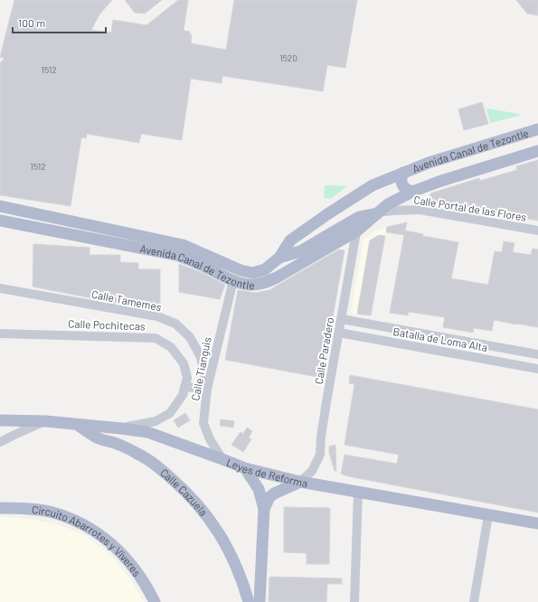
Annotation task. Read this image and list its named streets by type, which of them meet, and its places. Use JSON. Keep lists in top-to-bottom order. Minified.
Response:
{"streets":{"main road":["Avenida Canal de Tezontle","Leyes de Reforma","Calle Cazuela","Circuito Abarrotes y Víveres"],"street":["Calle Portal de las Flores","Calle Tamemes","Calle Pochitecas","Batalla de Loma Alta","Calle Paradero","Calle Tianguis"]},"crossings":[["Avenida Canal de Tezontle","Calle Portal de las Flores"],["Avenida Canal de Tezontle","Calle Paradero"],["Avenida Canal de Tezontle","Calle Tianguis"],["Calle Tamemes","Calle Tianguis"],["Calle Pochitecas","Leyes de Reforma"],["Batalla de Loma Alta","Calle Paradero"],["Calle Paradero","Leyes de Reforma"],["Calle Tianguis","Leyes de Reforma"],["Leyes de Reforma","Calle Cazuela"]],"house_numbers":["1520","1512","1512"],"scale_bar":"100 m"}
